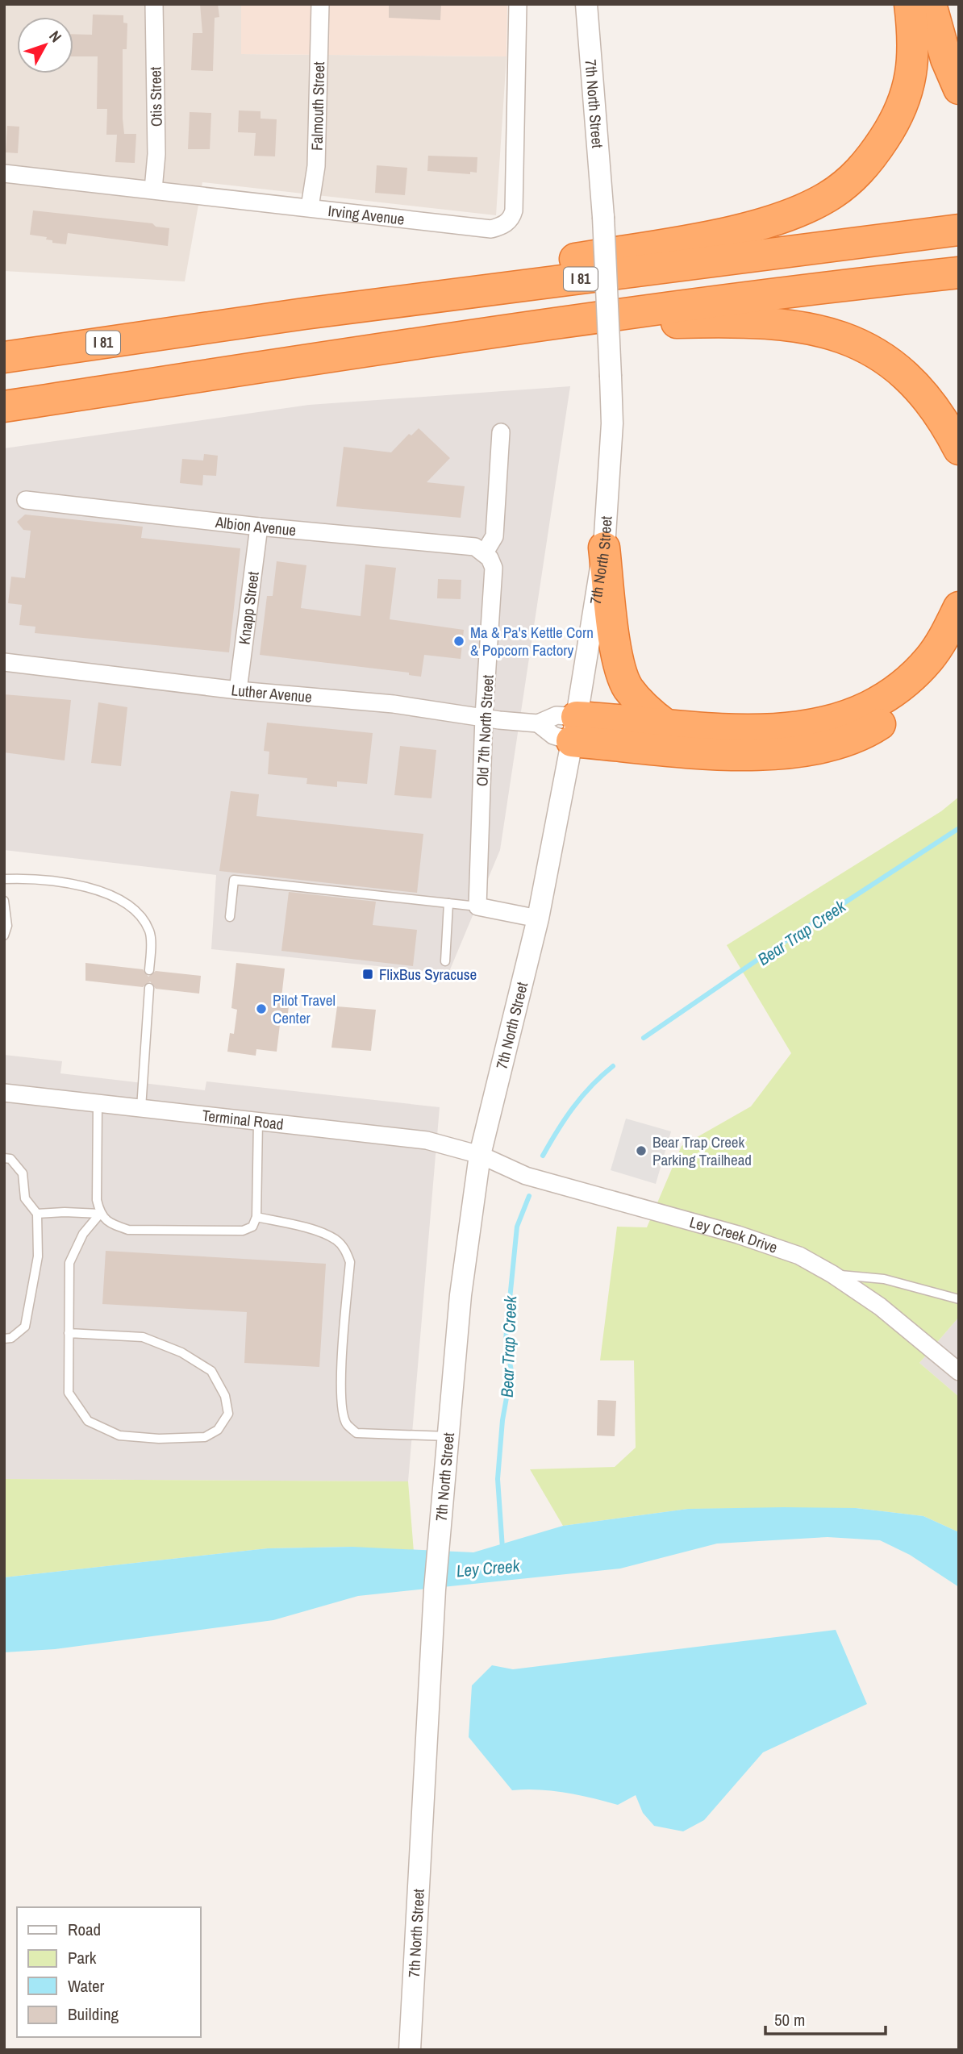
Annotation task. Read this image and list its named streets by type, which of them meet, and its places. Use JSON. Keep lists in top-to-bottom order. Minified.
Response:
{"streets":{"highway":["I 81"],"street":["Otis Street","7th North Street","Falmouth Street","Irving Avenue","Albion Avenue","Knapp Street","Luther Avenue","Old 7th North Street","Terminal Road","Ley Creek Drive"]},"crossings":[["Otis Street","Irving Avenue"],["7th North Street","Luther Avenue"],["7th North Street","Terminal Road"],["7th North Street","Ley Creek Drive"],["Falmouth Street","Irving Avenue"],["Albion Avenue","Knapp Street"],["Albion Avenue","Old 7th North Street"],["Knapp Street","Luther Avenue"],["Luther Avenue","Old 7th North Street"],["Terminal Road","Ley Creek Drive"]],"water":["Bear Trap Creek","Ley Creek"],"places":{"other":["Ma & Pa's Kettle Corn & Popcorn Factory","Pilot Travel Center","Bear Trap Creek Parking Trailhead"],"transit":["FlixBus Syracuse"]},"legend":["Road","Park","Water","Building"],"scale_bar":"50 m","north":"top right"}
